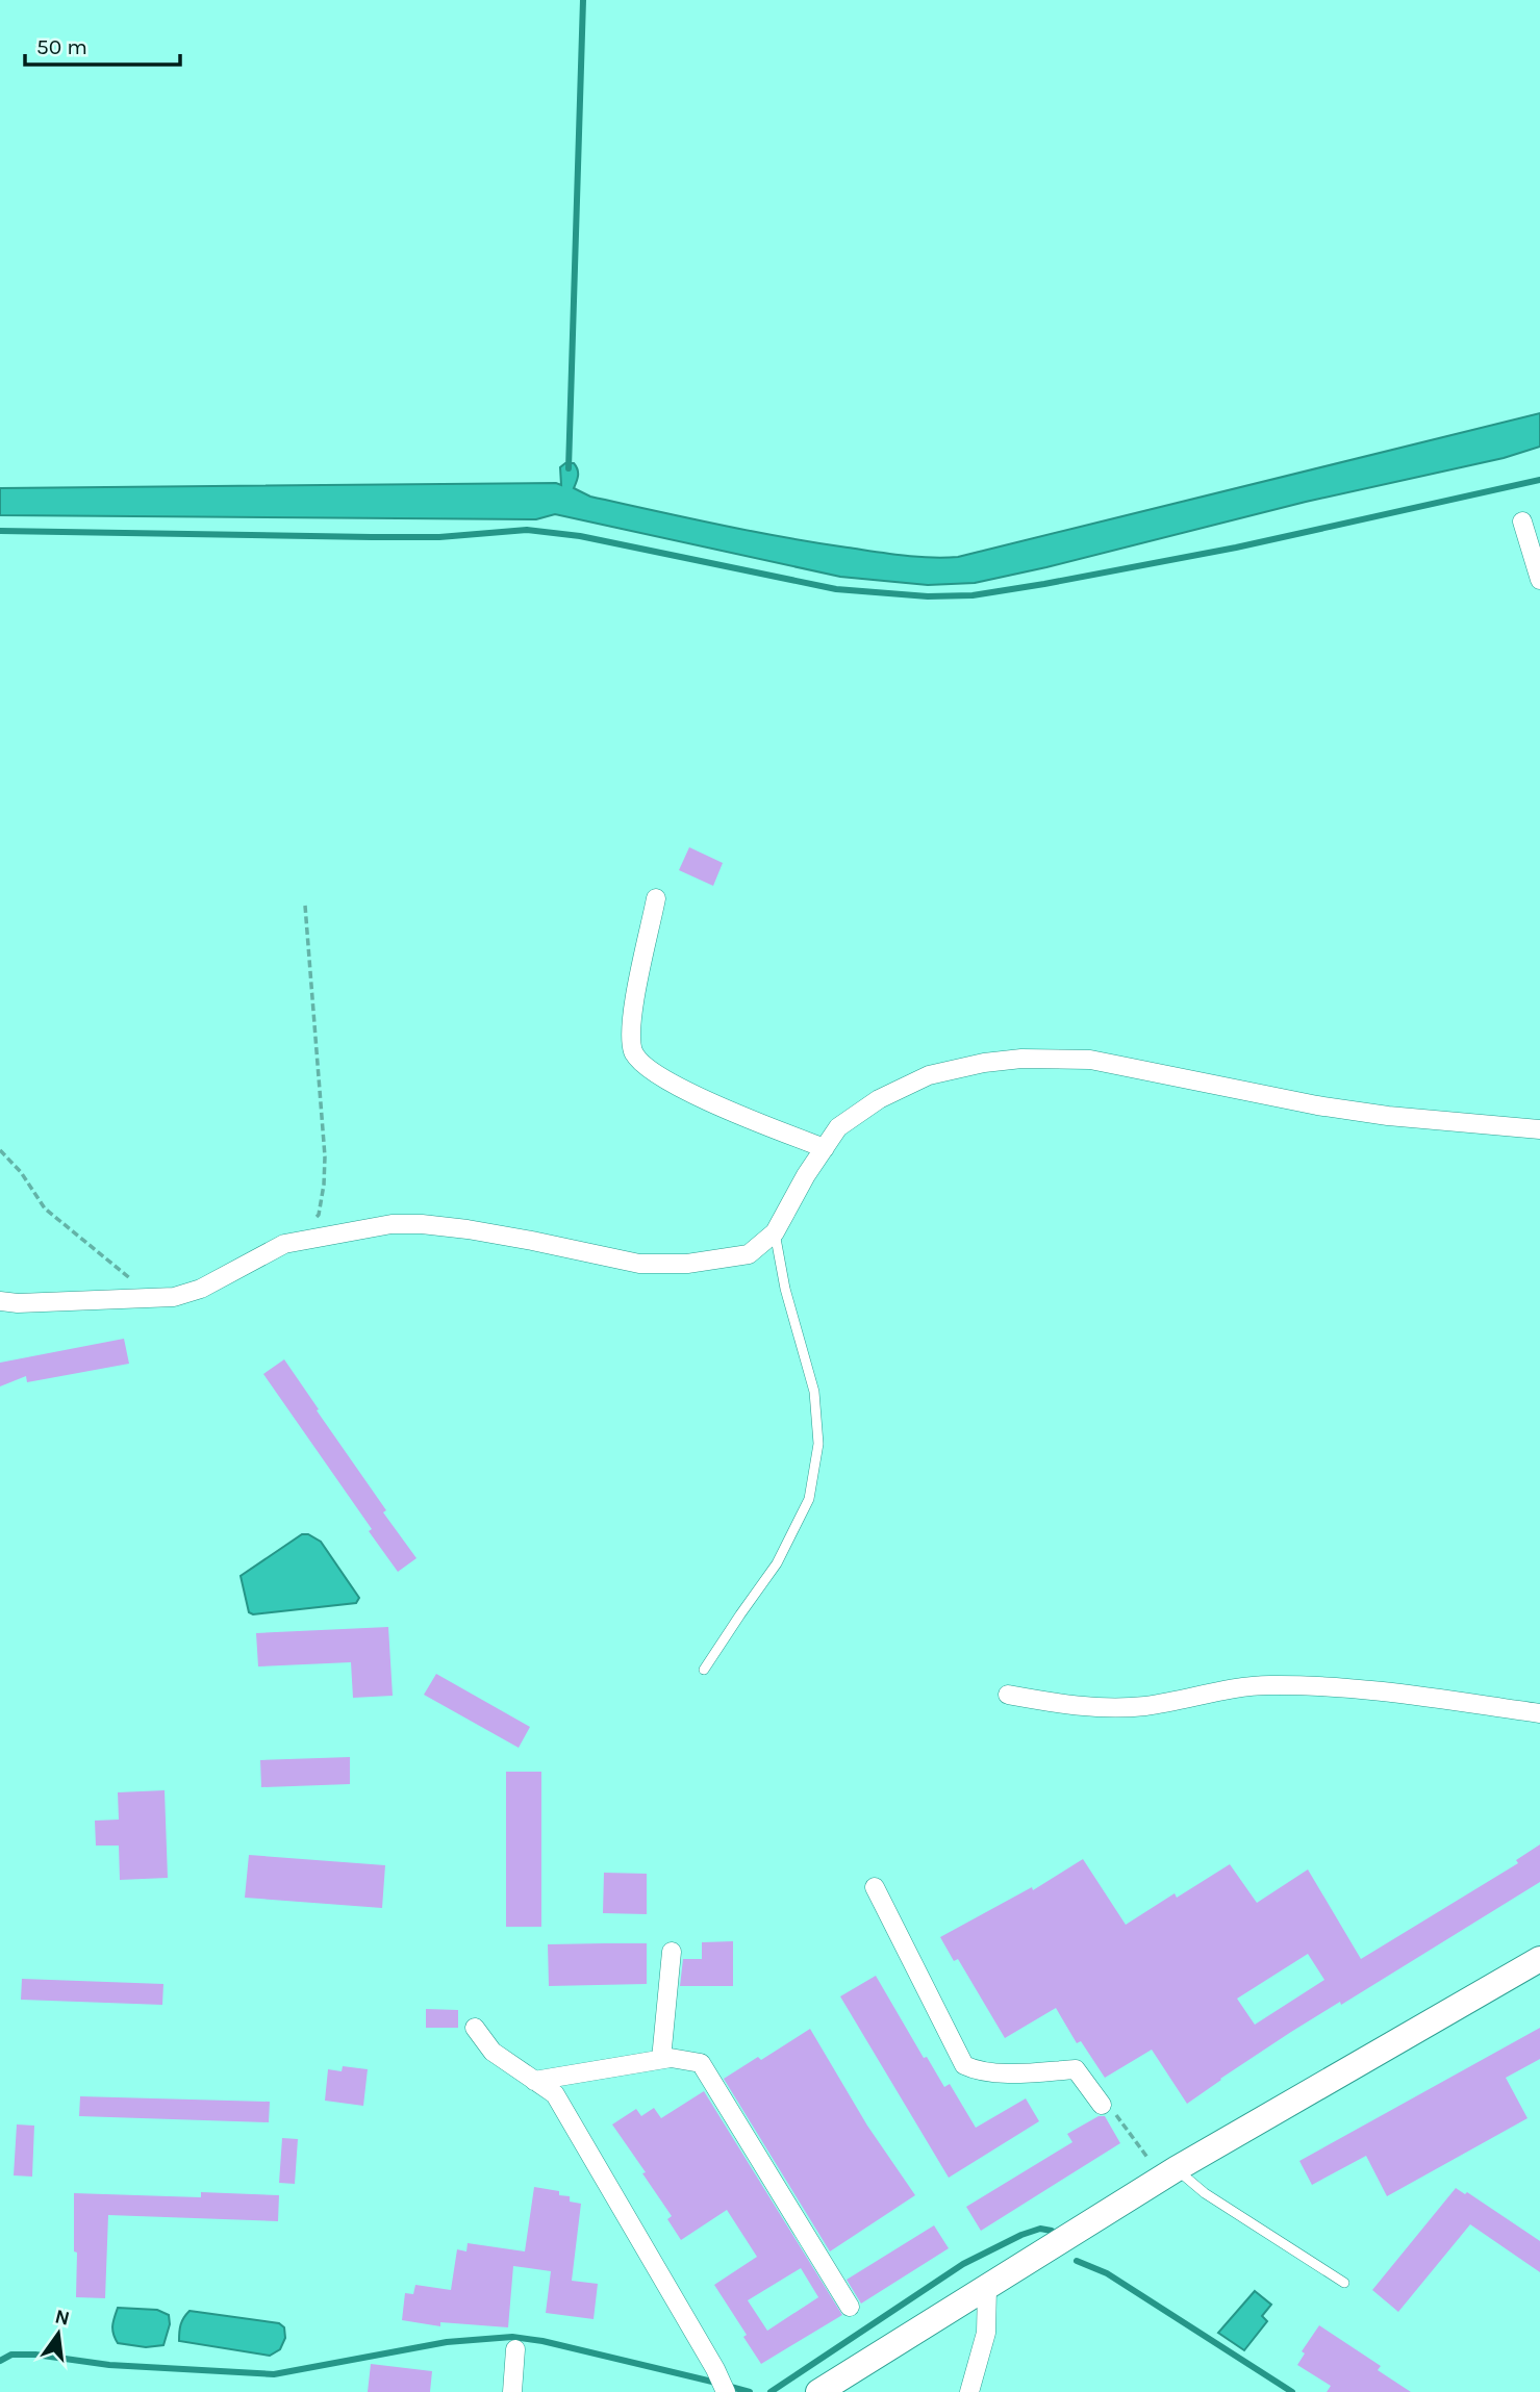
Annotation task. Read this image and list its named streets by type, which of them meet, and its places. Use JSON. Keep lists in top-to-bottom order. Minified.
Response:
{"scale_bar":"50 m","north":"top"}
